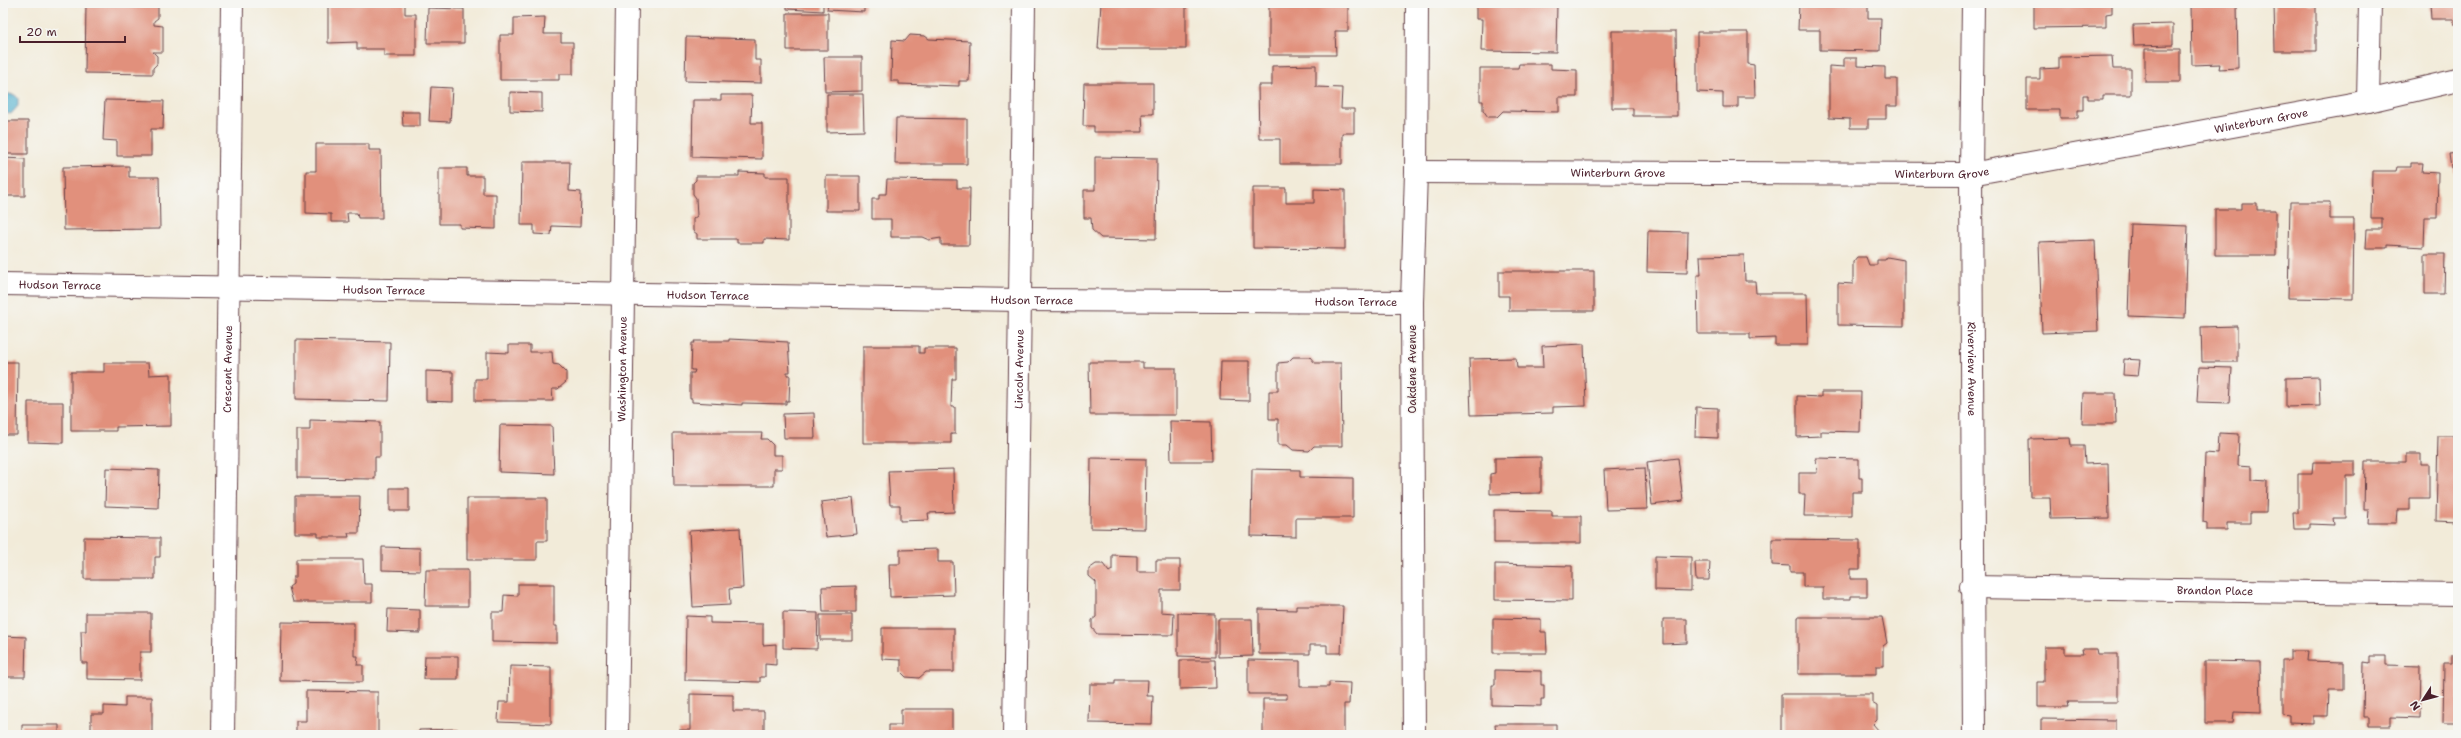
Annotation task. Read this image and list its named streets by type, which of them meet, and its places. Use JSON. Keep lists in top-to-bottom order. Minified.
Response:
{"streets":{"street":["Winterburn Grove","Hudson Terrace","Crescent Avenue","Washington Avenue","Lincoln Avenue","Oakdene Avenue","Riverview Avenue","Brandon Place"]},"crossings":[["Winterburn Grove","Oakdene Avenue"],["Winterburn Grove","Riverview Avenue"],["Hudson Terrace","Crescent Avenue"],["Hudson Terrace","Washington Avenue"],["Hudson Terrace","Lincoln Avenue"],["Hudson Terrace","Oakdene Avenue"],["Riverview Avenue","Brandon Place"]],"scale_bar":"20 m","north":"bottom left"}
